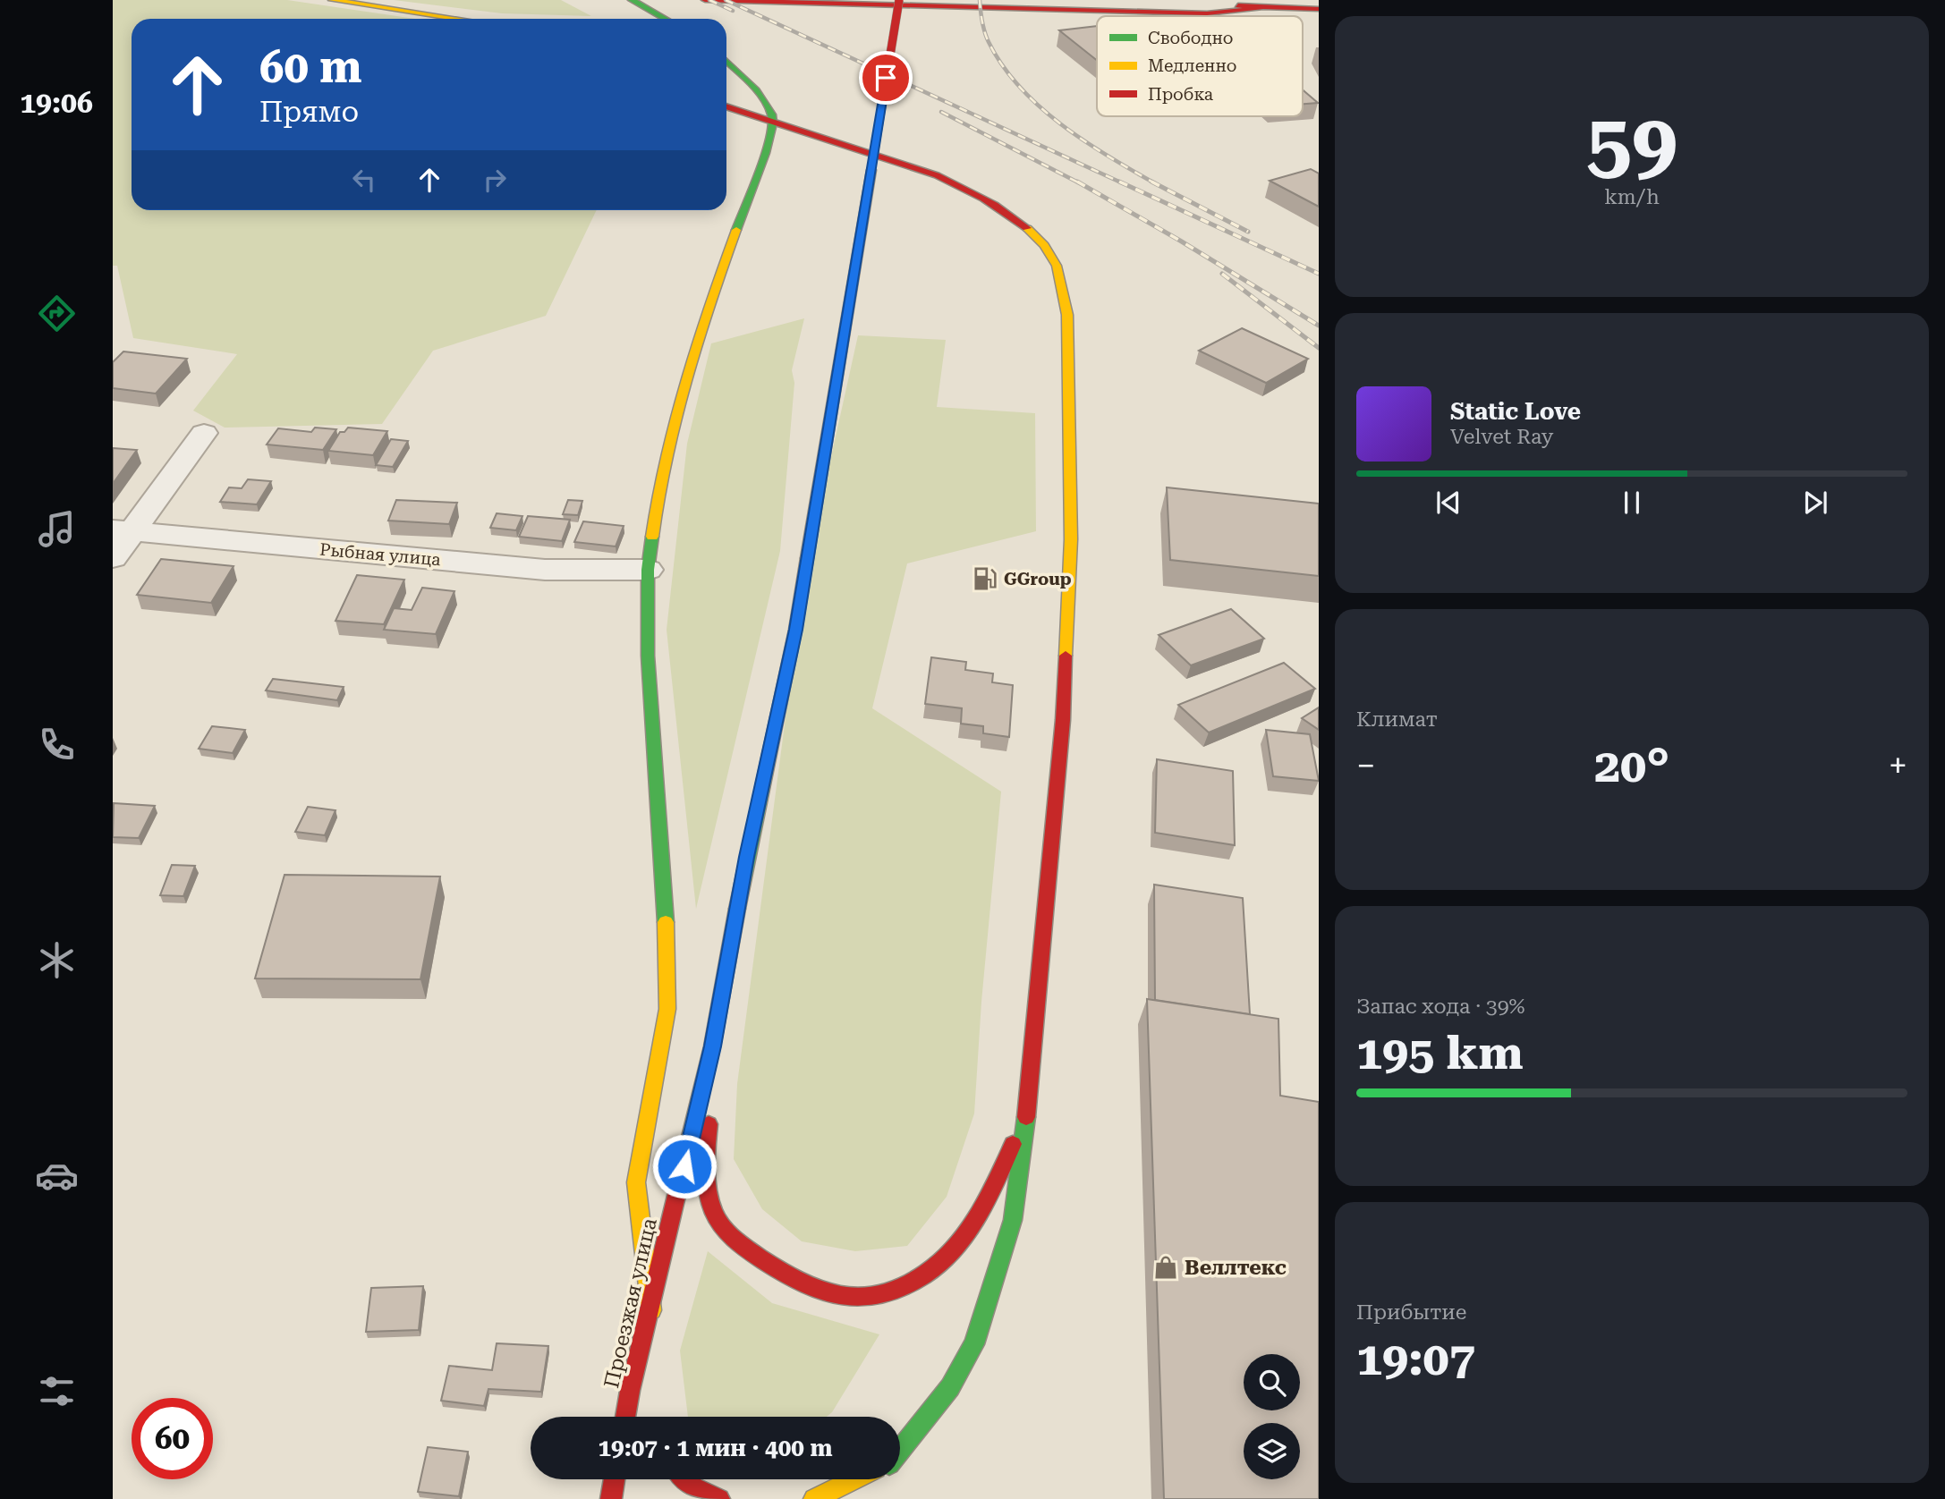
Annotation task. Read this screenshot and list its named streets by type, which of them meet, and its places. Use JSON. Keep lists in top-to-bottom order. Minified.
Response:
{"streets":{"main road":["Проезжая улица"],"street":["Рыбная улица"]},"places":{"fuel station":["GGroup"],"shop":["Веллтекс"]},"legend":["Свободно","Медленно","Пробка"],"page":{"tabs":"19:06","tile":[["59","km/h"],"Климат",["Запас хода · 39%","195 km"],["Прибытие","19:07"]],"turn":["60 m","Прямо"],"song":["Static Love","Velvet Ray"],"heat":["−","20°","+"],"limit":"60","trip":"19:07 · 1 мин · 400 m"}}
